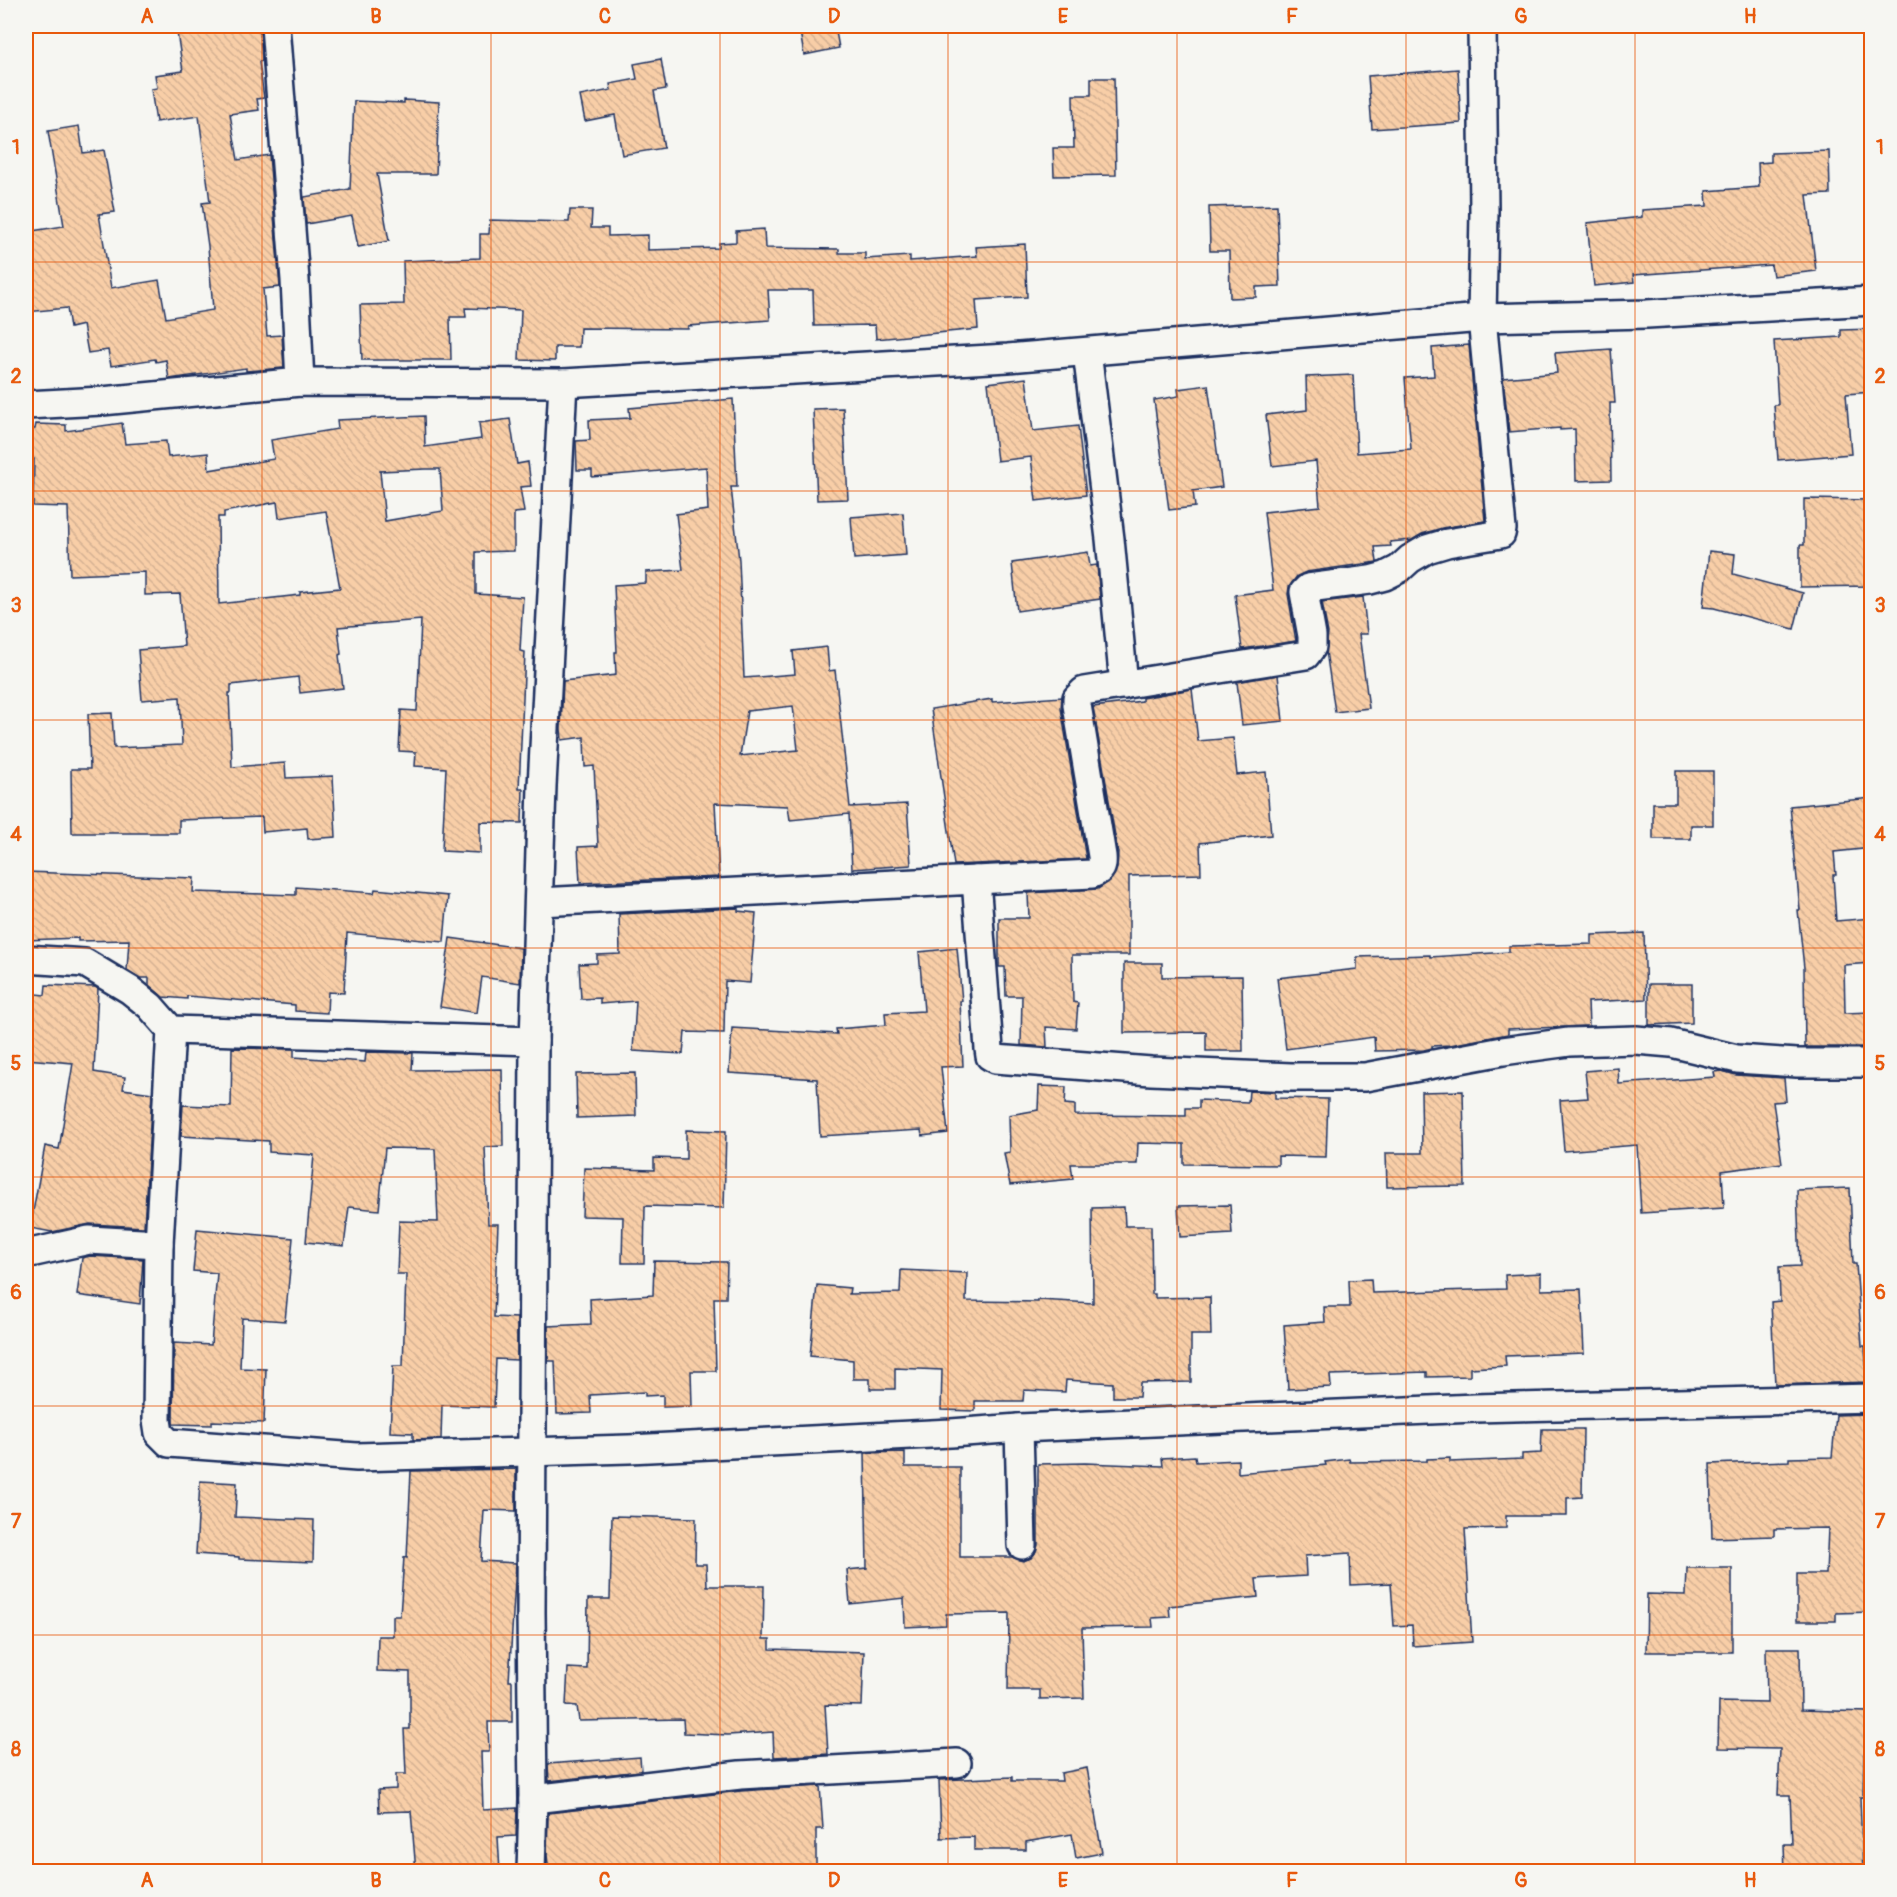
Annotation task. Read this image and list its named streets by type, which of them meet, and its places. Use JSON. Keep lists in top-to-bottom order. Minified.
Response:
{"grid":{"columns":["A","B","C","D","E","F","G","H"],"rows":["1","2","3","4","5","6","7","8"]}}
